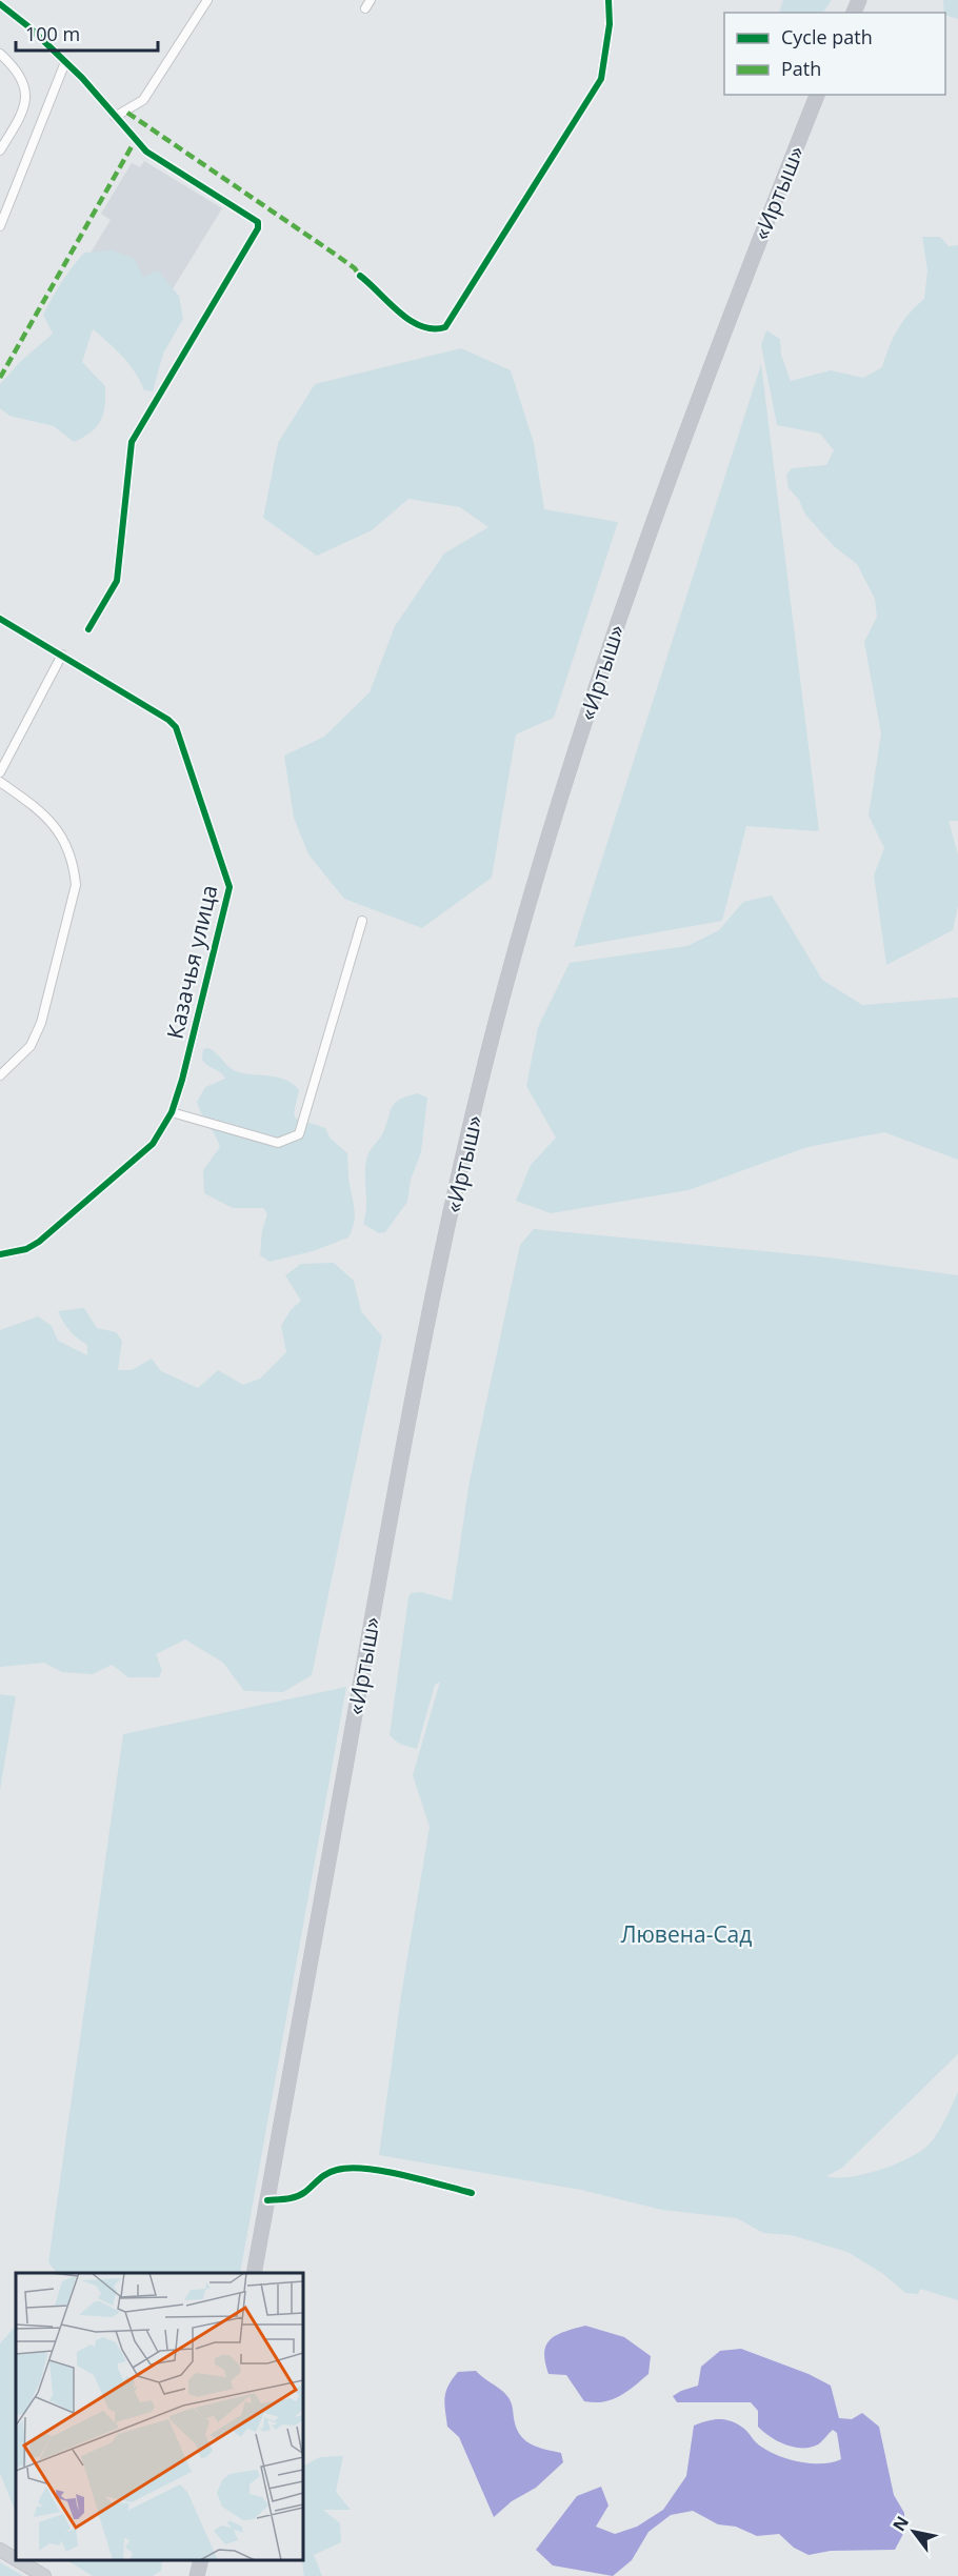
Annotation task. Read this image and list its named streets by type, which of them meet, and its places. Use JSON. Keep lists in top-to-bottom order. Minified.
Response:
{"streets":{"highway":["«Иртыш»"],"street":["Казачья улица"]},"parks":["Лювена-Сад"],"legend":["Cycle path","Path"],"scale_bar":"100 m","north":"top left"}
